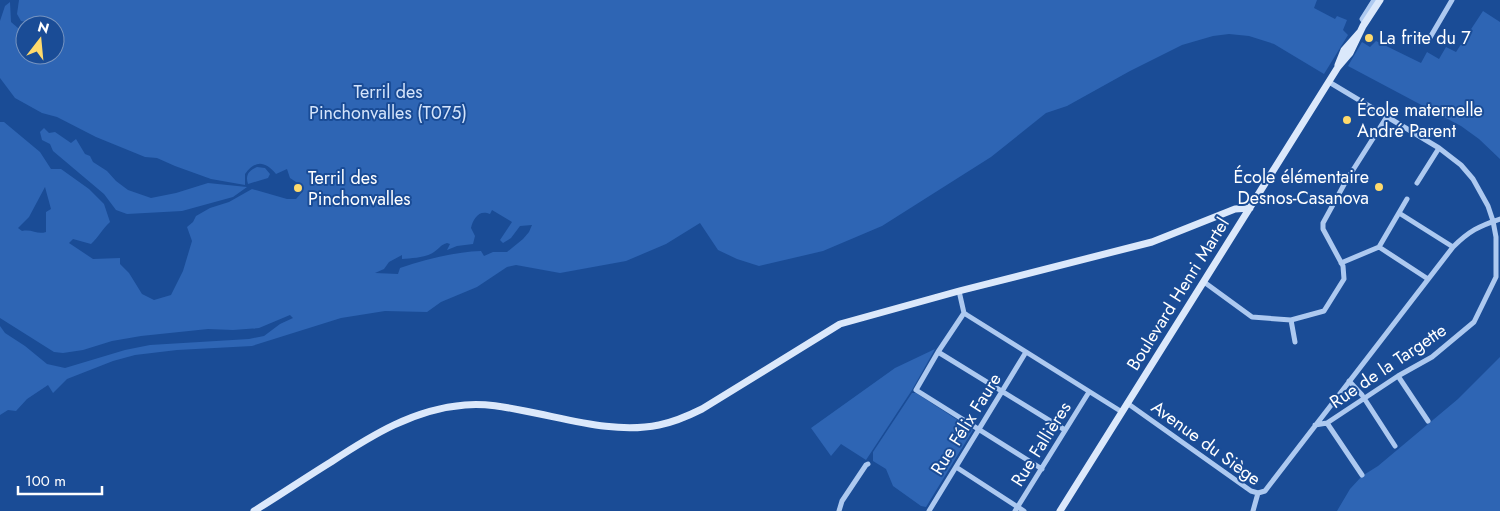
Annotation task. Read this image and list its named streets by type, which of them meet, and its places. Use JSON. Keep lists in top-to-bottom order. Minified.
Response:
{"streets":{"main road":["Boulevard Henri Martel"],"street":["Rue de la Targette","Rue Félix Faure","Avenue du Siège","Rue Fallières"]},"crossings":[["Boulevard Henri Martel","Rue de la Targette"],["Boulevard Henri Martel","Avenue du Siège"]],"parks":["Terril des Pinchonvalles (T075)"],"places":["La frite du 7","École maternelle André Parent","École élémentaire Desnos-Casanova","Terril des Pinchonvalles"],"scale_bar":"100 m","north":"top"}
